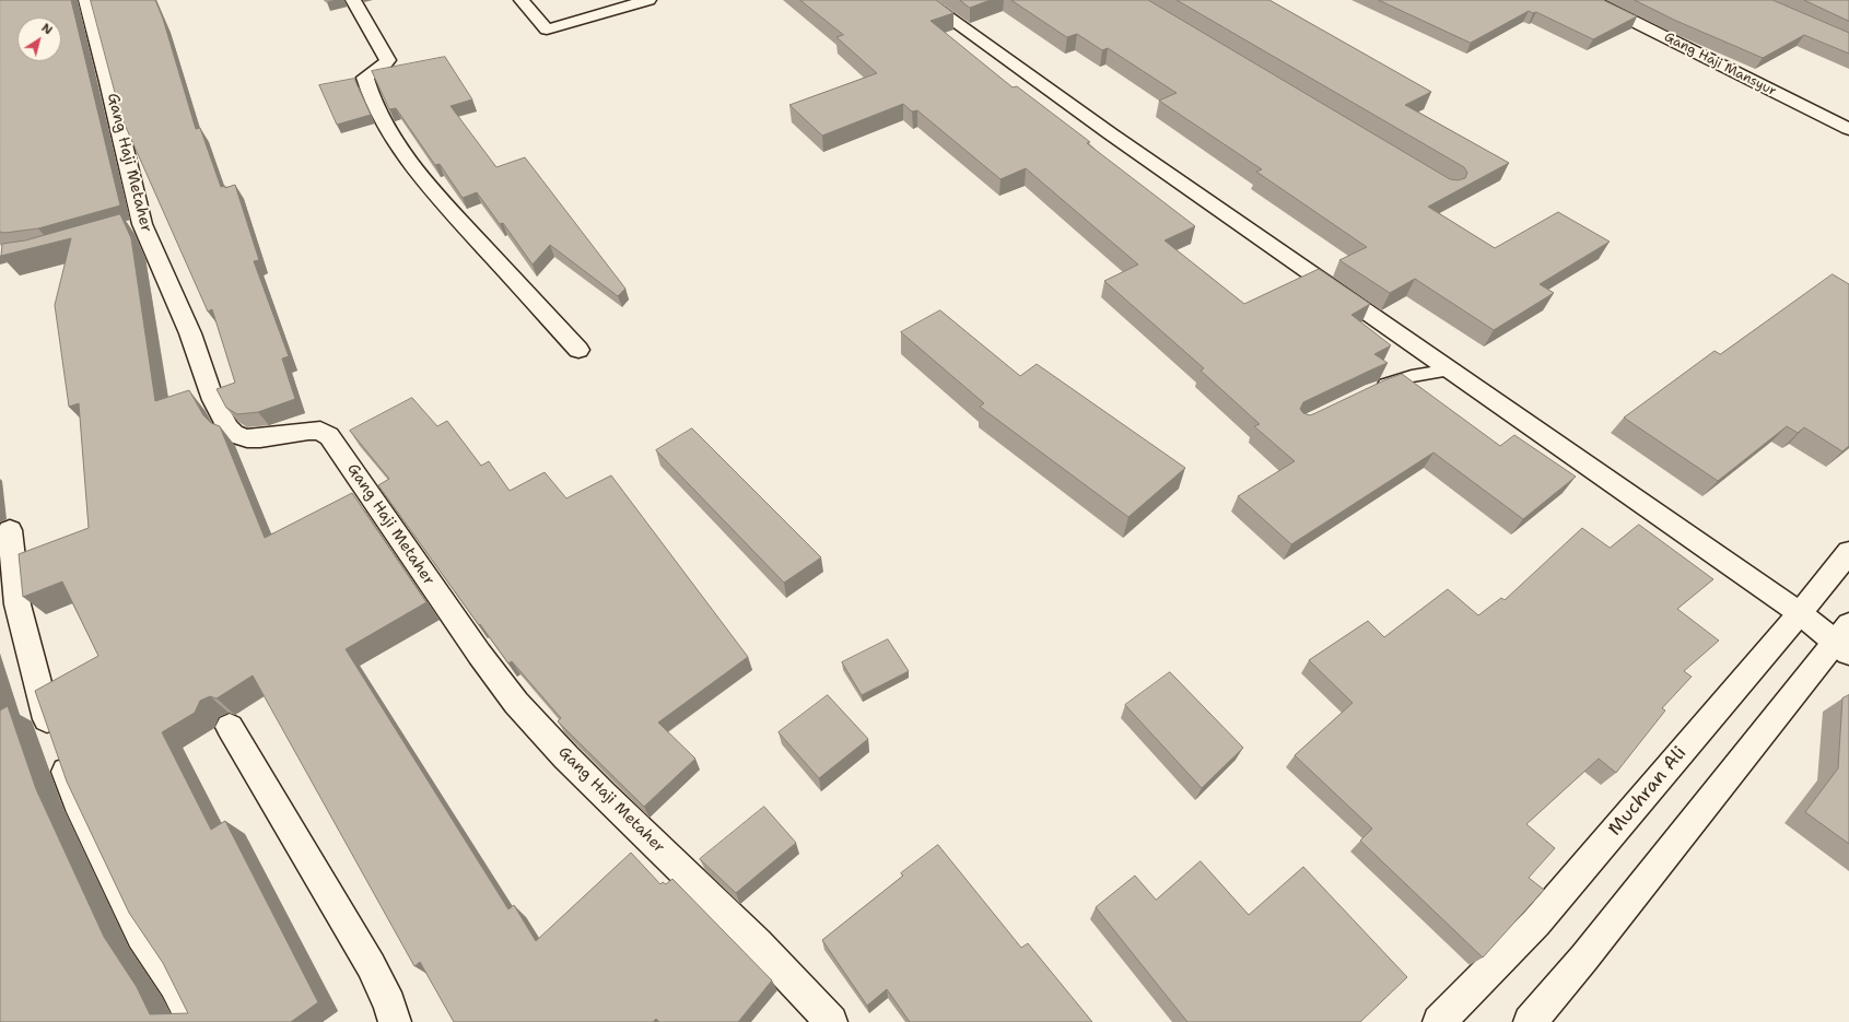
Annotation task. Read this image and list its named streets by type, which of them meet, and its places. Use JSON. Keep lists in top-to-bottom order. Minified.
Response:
{"streets":{"street":["Gang Haji Mansyur","Gang Haji Metaher","Muchran Ali"]},"north":"top right"}
